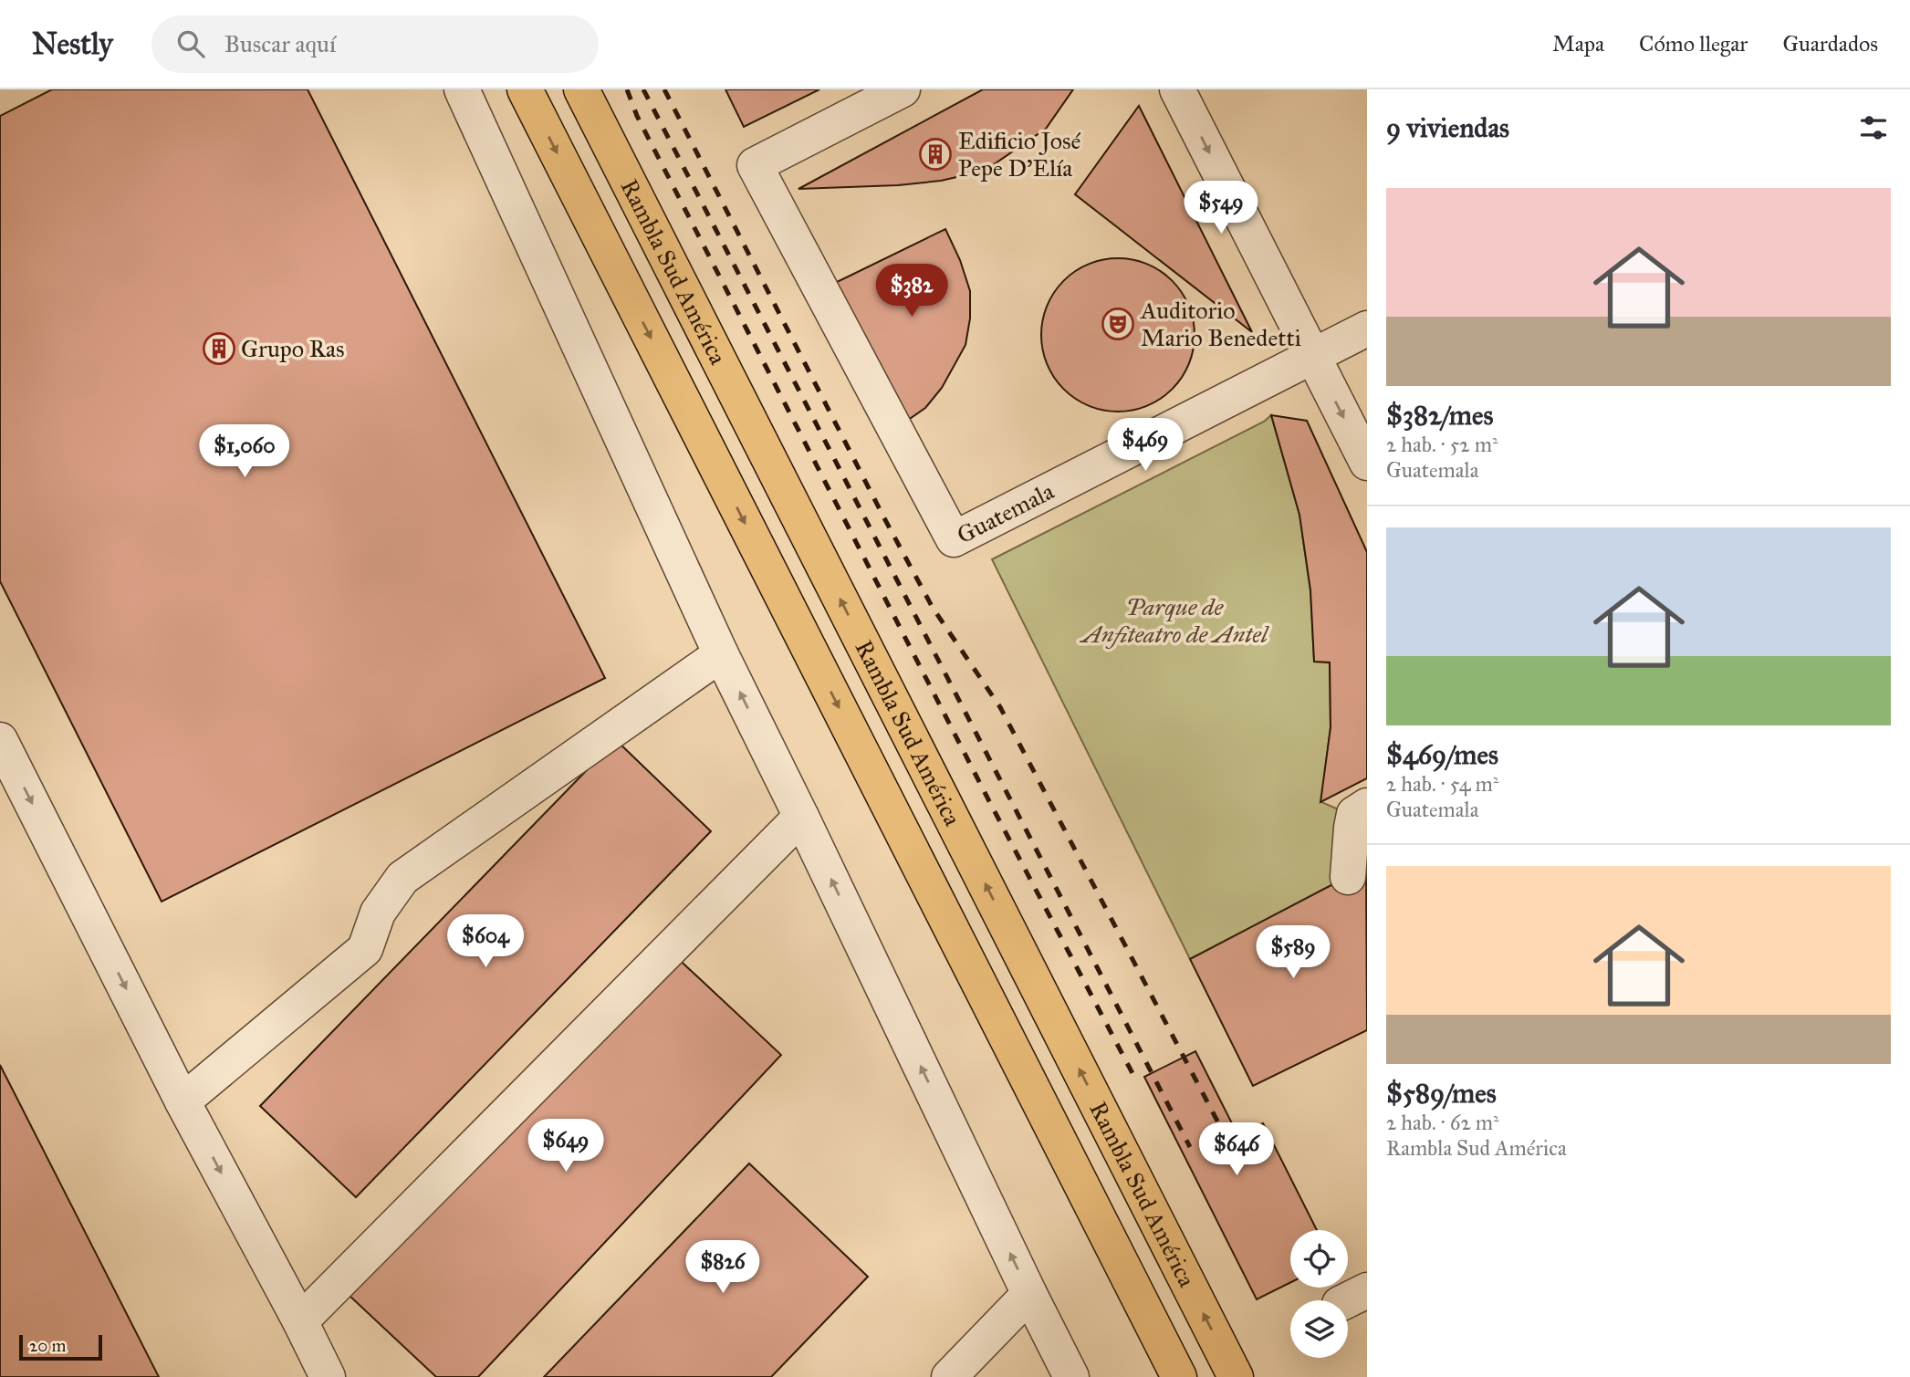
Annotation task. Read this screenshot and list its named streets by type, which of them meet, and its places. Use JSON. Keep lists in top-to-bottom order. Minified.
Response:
{"streets":{"main road":["Rambla Sud América"],"street":["Guatemala"]},"parks":["Parque de Anfiteatro de Antel"],"places":{"building":["Edificio José Pepe D'Elía","Grupo Ras"],"theatre":["Auditorio Mario Benedetti"]},"scale_bar":"20 m","page":{"header":"Nestly","search":"Buscar aquí","nav":["Mapa","Cómo llegar","Guardados"],"heading":"9 viviendas","list":[{"name":"$382/mes","note":"2 hab. · 52 m² · Guatemala"},{"name":"$469/mes","note":"2 hab. · 54 m² · Guatemala"},{"name":"$589/mes","note":"2 hab. · 62 m² · Rambla Sud América"}],"price":["$549","$382","$469","$1,060","$604","$589","$649","$646","$826"],"scale":"20 m"}}
